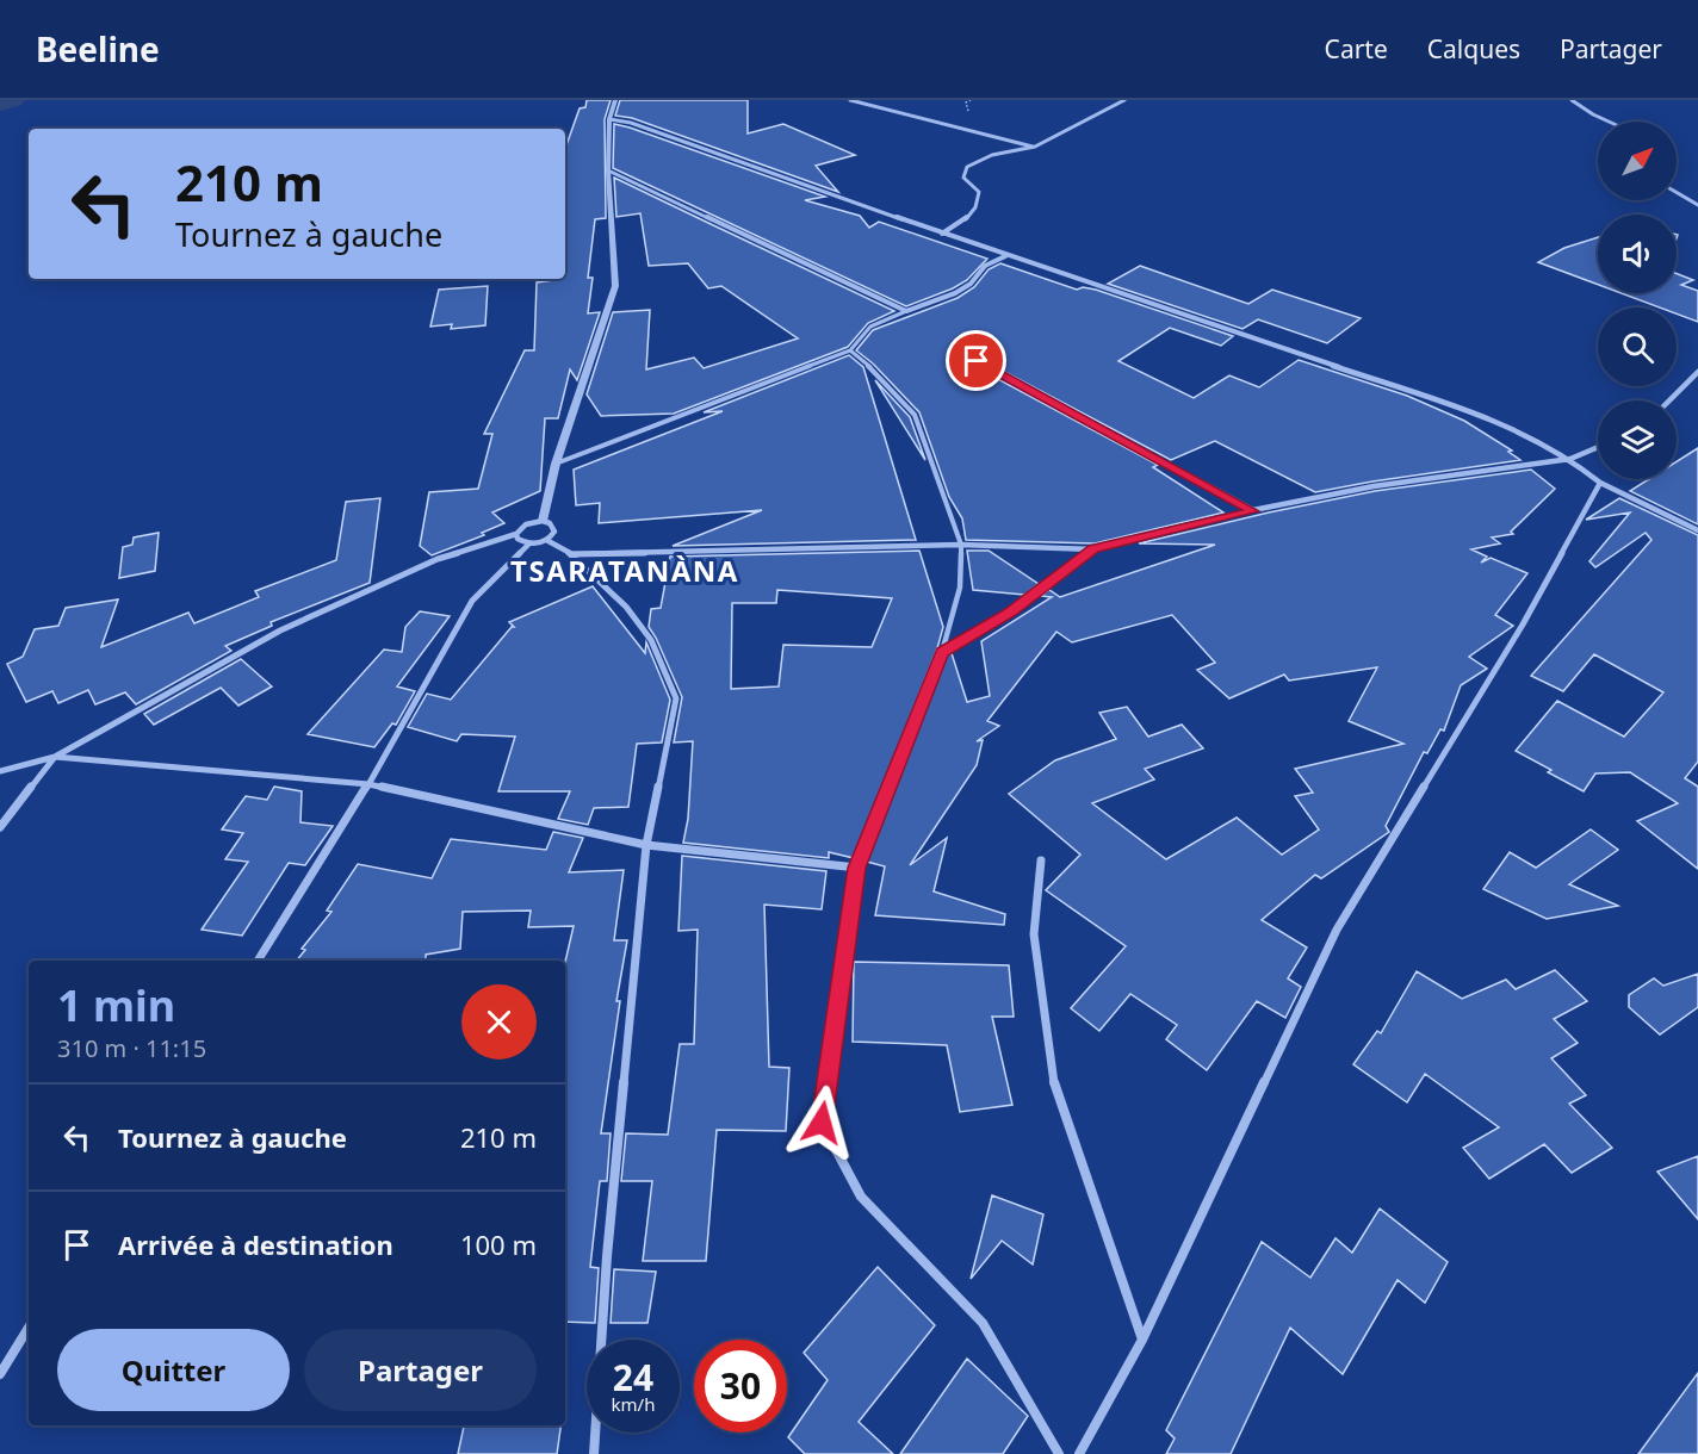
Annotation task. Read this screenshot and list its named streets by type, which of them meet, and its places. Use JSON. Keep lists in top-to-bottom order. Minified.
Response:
{"districts":["TSARATANÀNA"],"north":"top right","page":{"header":"Beeline","nav":["Carte","Calques","Partager"],"turn":["210 m","Tournez à gauche"],"heading":["1 min","310 m · 11:15"],"list":[{"name":"Tournez à gauche","value":"210 m"},{"name":"Arrivée à destination","value":"100 m"}],"buttons":["Quitter","Partager"],"speed":"24 km/h","limit":"30"}}
